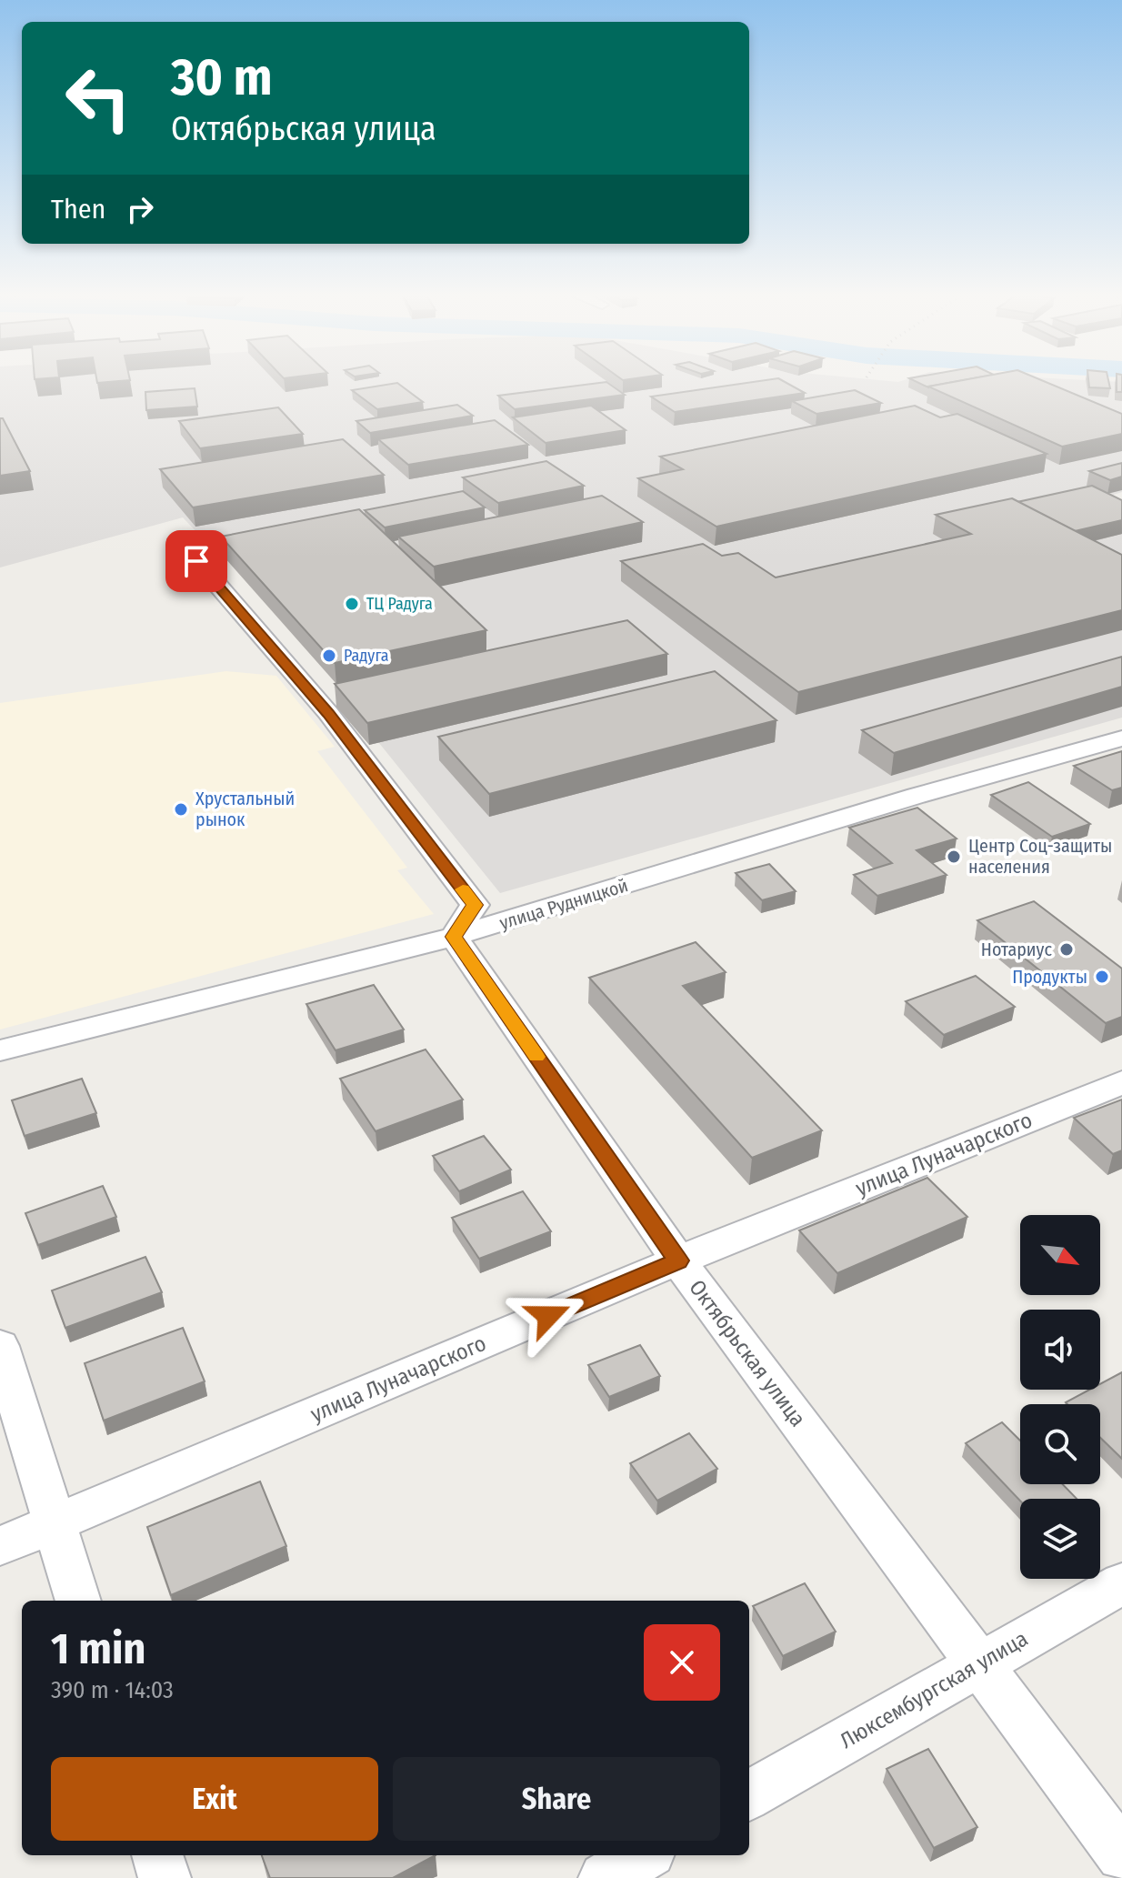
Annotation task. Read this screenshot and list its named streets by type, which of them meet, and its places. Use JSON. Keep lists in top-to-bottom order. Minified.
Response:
{"streets":{"street":["улица Рудницкой","улица Луначарского","Октябрьская улица","Люксембургская улица"]},"crossings":[["улица Рудницкой","Октябрьская улица"],["улица Луначарского","Октябрьская улица"],["Октябрьская улица","Люксембургская улица"]],"places":["ТЦ Радуга","Радуга","Хрустальный рынок","Центр Соц-защиты населения","Нотариус","Продукты"],"north":"bottom right","page":{"turn":["30 m","Октябрьская улица"],"then":"Then","heading":["1 min","390 m · 14:03"],"buttons":["Exit","Share"]}}
